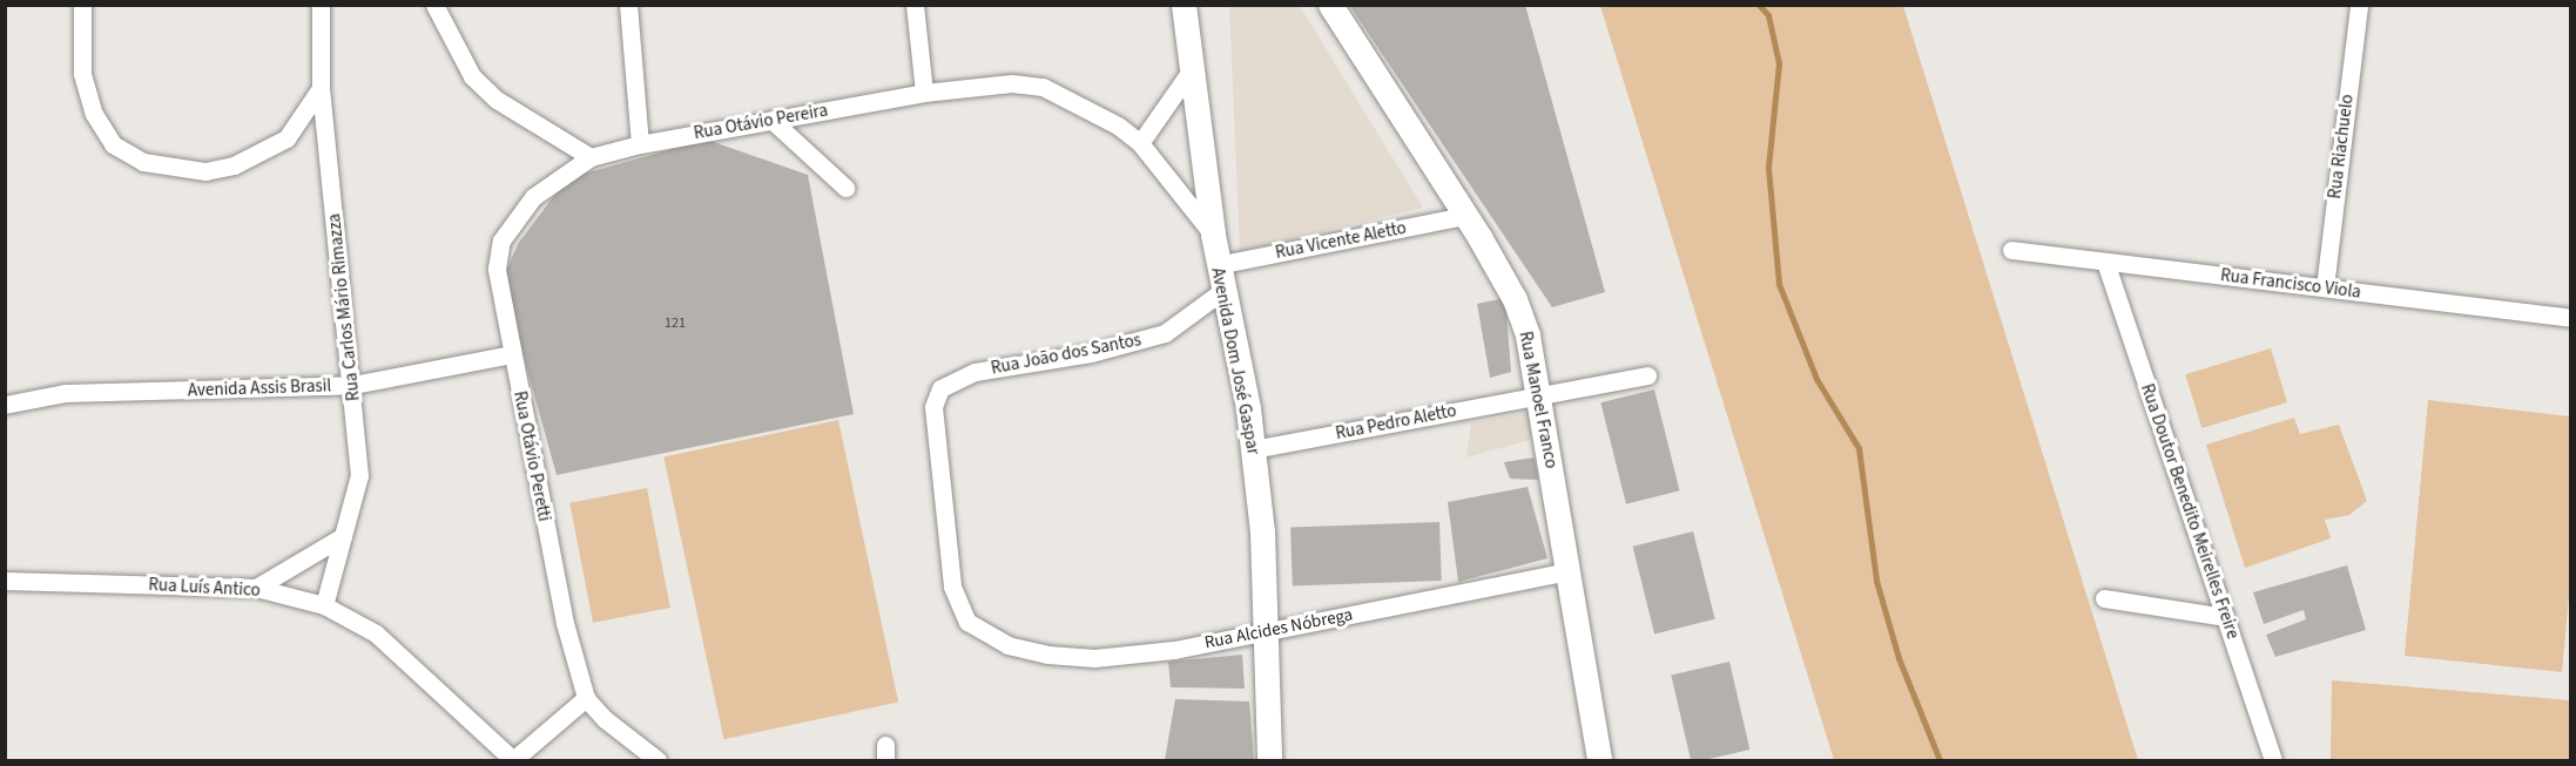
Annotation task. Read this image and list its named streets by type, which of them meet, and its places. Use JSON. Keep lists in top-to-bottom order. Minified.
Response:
{"streets":{"street":["Rua Otávio Pereira","Rua Riachuelo","Rua Vicente Aletto","Rua Francisco Viola","Rua Carlos Mário Rimazza","Rua João dos Santos","Avenida Dom José Gaspar","Avenida Assis Brasil","Rua Manoel Franco","Rua Pedro Aletto","Rua Otávio Peretti","Rua Doutor Benedito Meirelles Freire","Rua Luís Antico","Rua Alcides Nóbrega"]},"crossings":[["Rua Otávio Pereira","Avenida Dom José Gaspar"],["Rua Otávio Pereira","Rua Otávio Peretti"],["Rua Riachuelo","Rua Francisco Viola"],["Rua Vicente Aletto","Avenida Dom José Gaspar"],["Rua Vicente Aletto","Rua Manoel Franco"],["Rua Francisco Viola","Rua Doutor Benedito Meirelles Freire"],["Rua Carlos Mário Rimazza","Avenida Assis Brasil"],["Rua Carlos Mário Rimazza","Rua Luís Antico"],["Rua João dos Santos","Avenida Dom José Gaspar"],["Rua João dos Santos","Rua Alcides Nóbrega"],["Avenida Dom José Gaspar","Rua Pedro Aletto"],["Avenida Dom José Gaspar","Rua Alcides Nóbrega"],["Avenida Assis Brasil","Rua Otávio Peretti"],["Rua Manoel Franco","Rua Pedro Aletto"],["Rua Manoel Franco","Rua Alcides Nóbrega"]],"house_numbers":["121"]}
